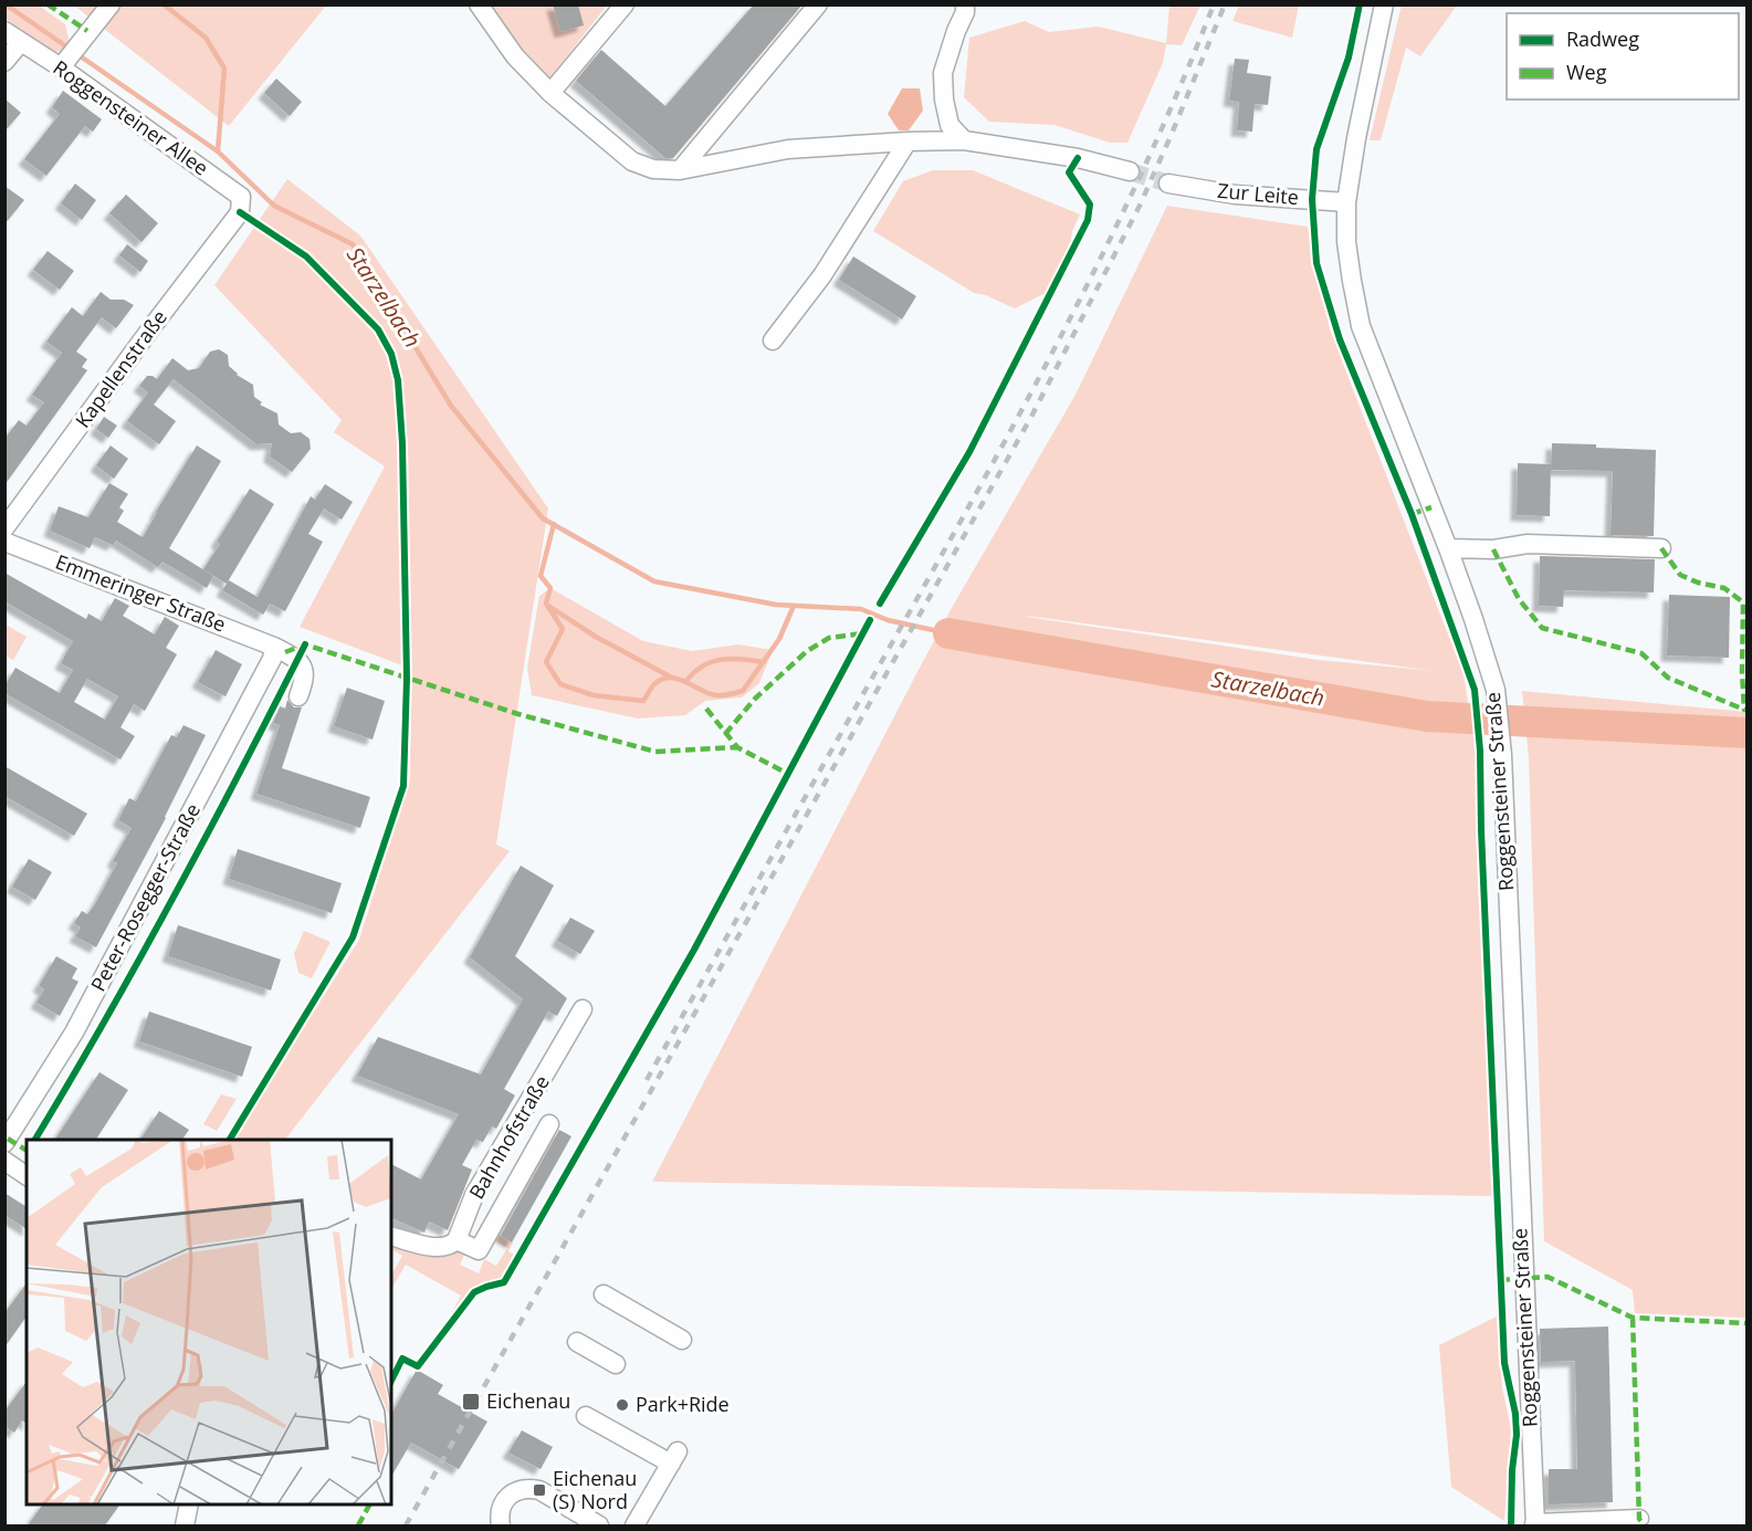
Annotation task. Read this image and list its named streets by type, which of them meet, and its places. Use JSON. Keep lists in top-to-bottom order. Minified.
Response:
{"streets":{"street":["Roggensteiner Allee","Zur Leite","Kapellenstraße","Emmeringer Straße","Roggensteiner Straße","Peter-Rosegger-Straße","Bahnhofstraße"]},"crossings":[["Roggensteiner Allee","Kapellenstraße"],["Zur Leite","Roggensteiner Straße"],["Emmeringer Straße","Peter-Rosegger-Straße"]],"water":["Starzelbach"],"places":{"transit":["Eichenau","Eichenau (S) Nord"],"other":["Park+Ride"]},"legend":["Radweg","Weg"]}
